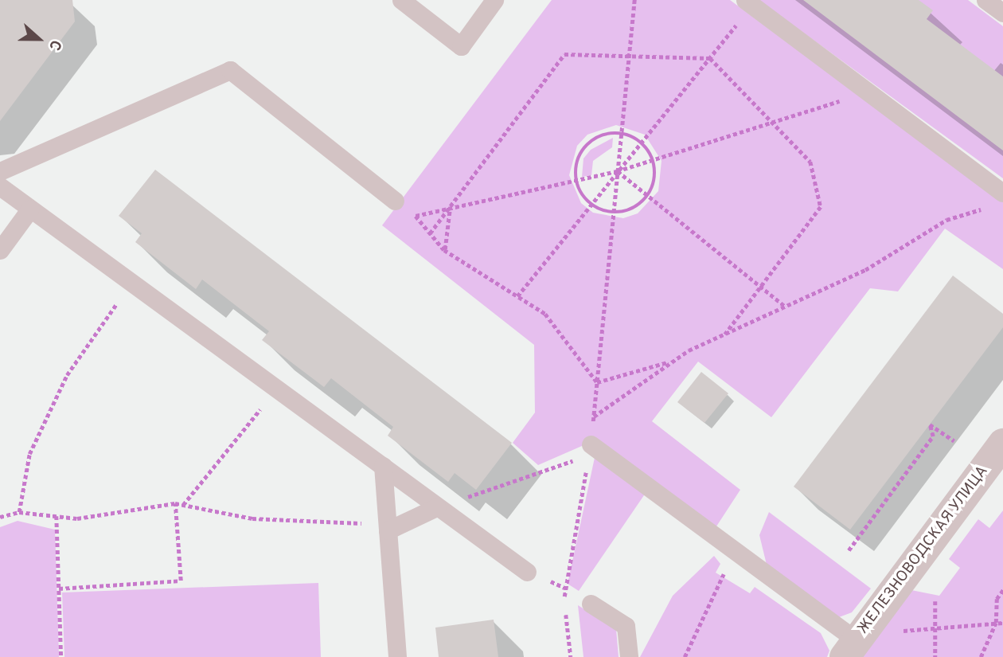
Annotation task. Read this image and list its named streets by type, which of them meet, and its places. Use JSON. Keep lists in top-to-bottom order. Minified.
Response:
{"streets":{"street":["ЖЕЛЕЗНОВОДСКАЯ УЛИЦА"]},"north":"right"}
